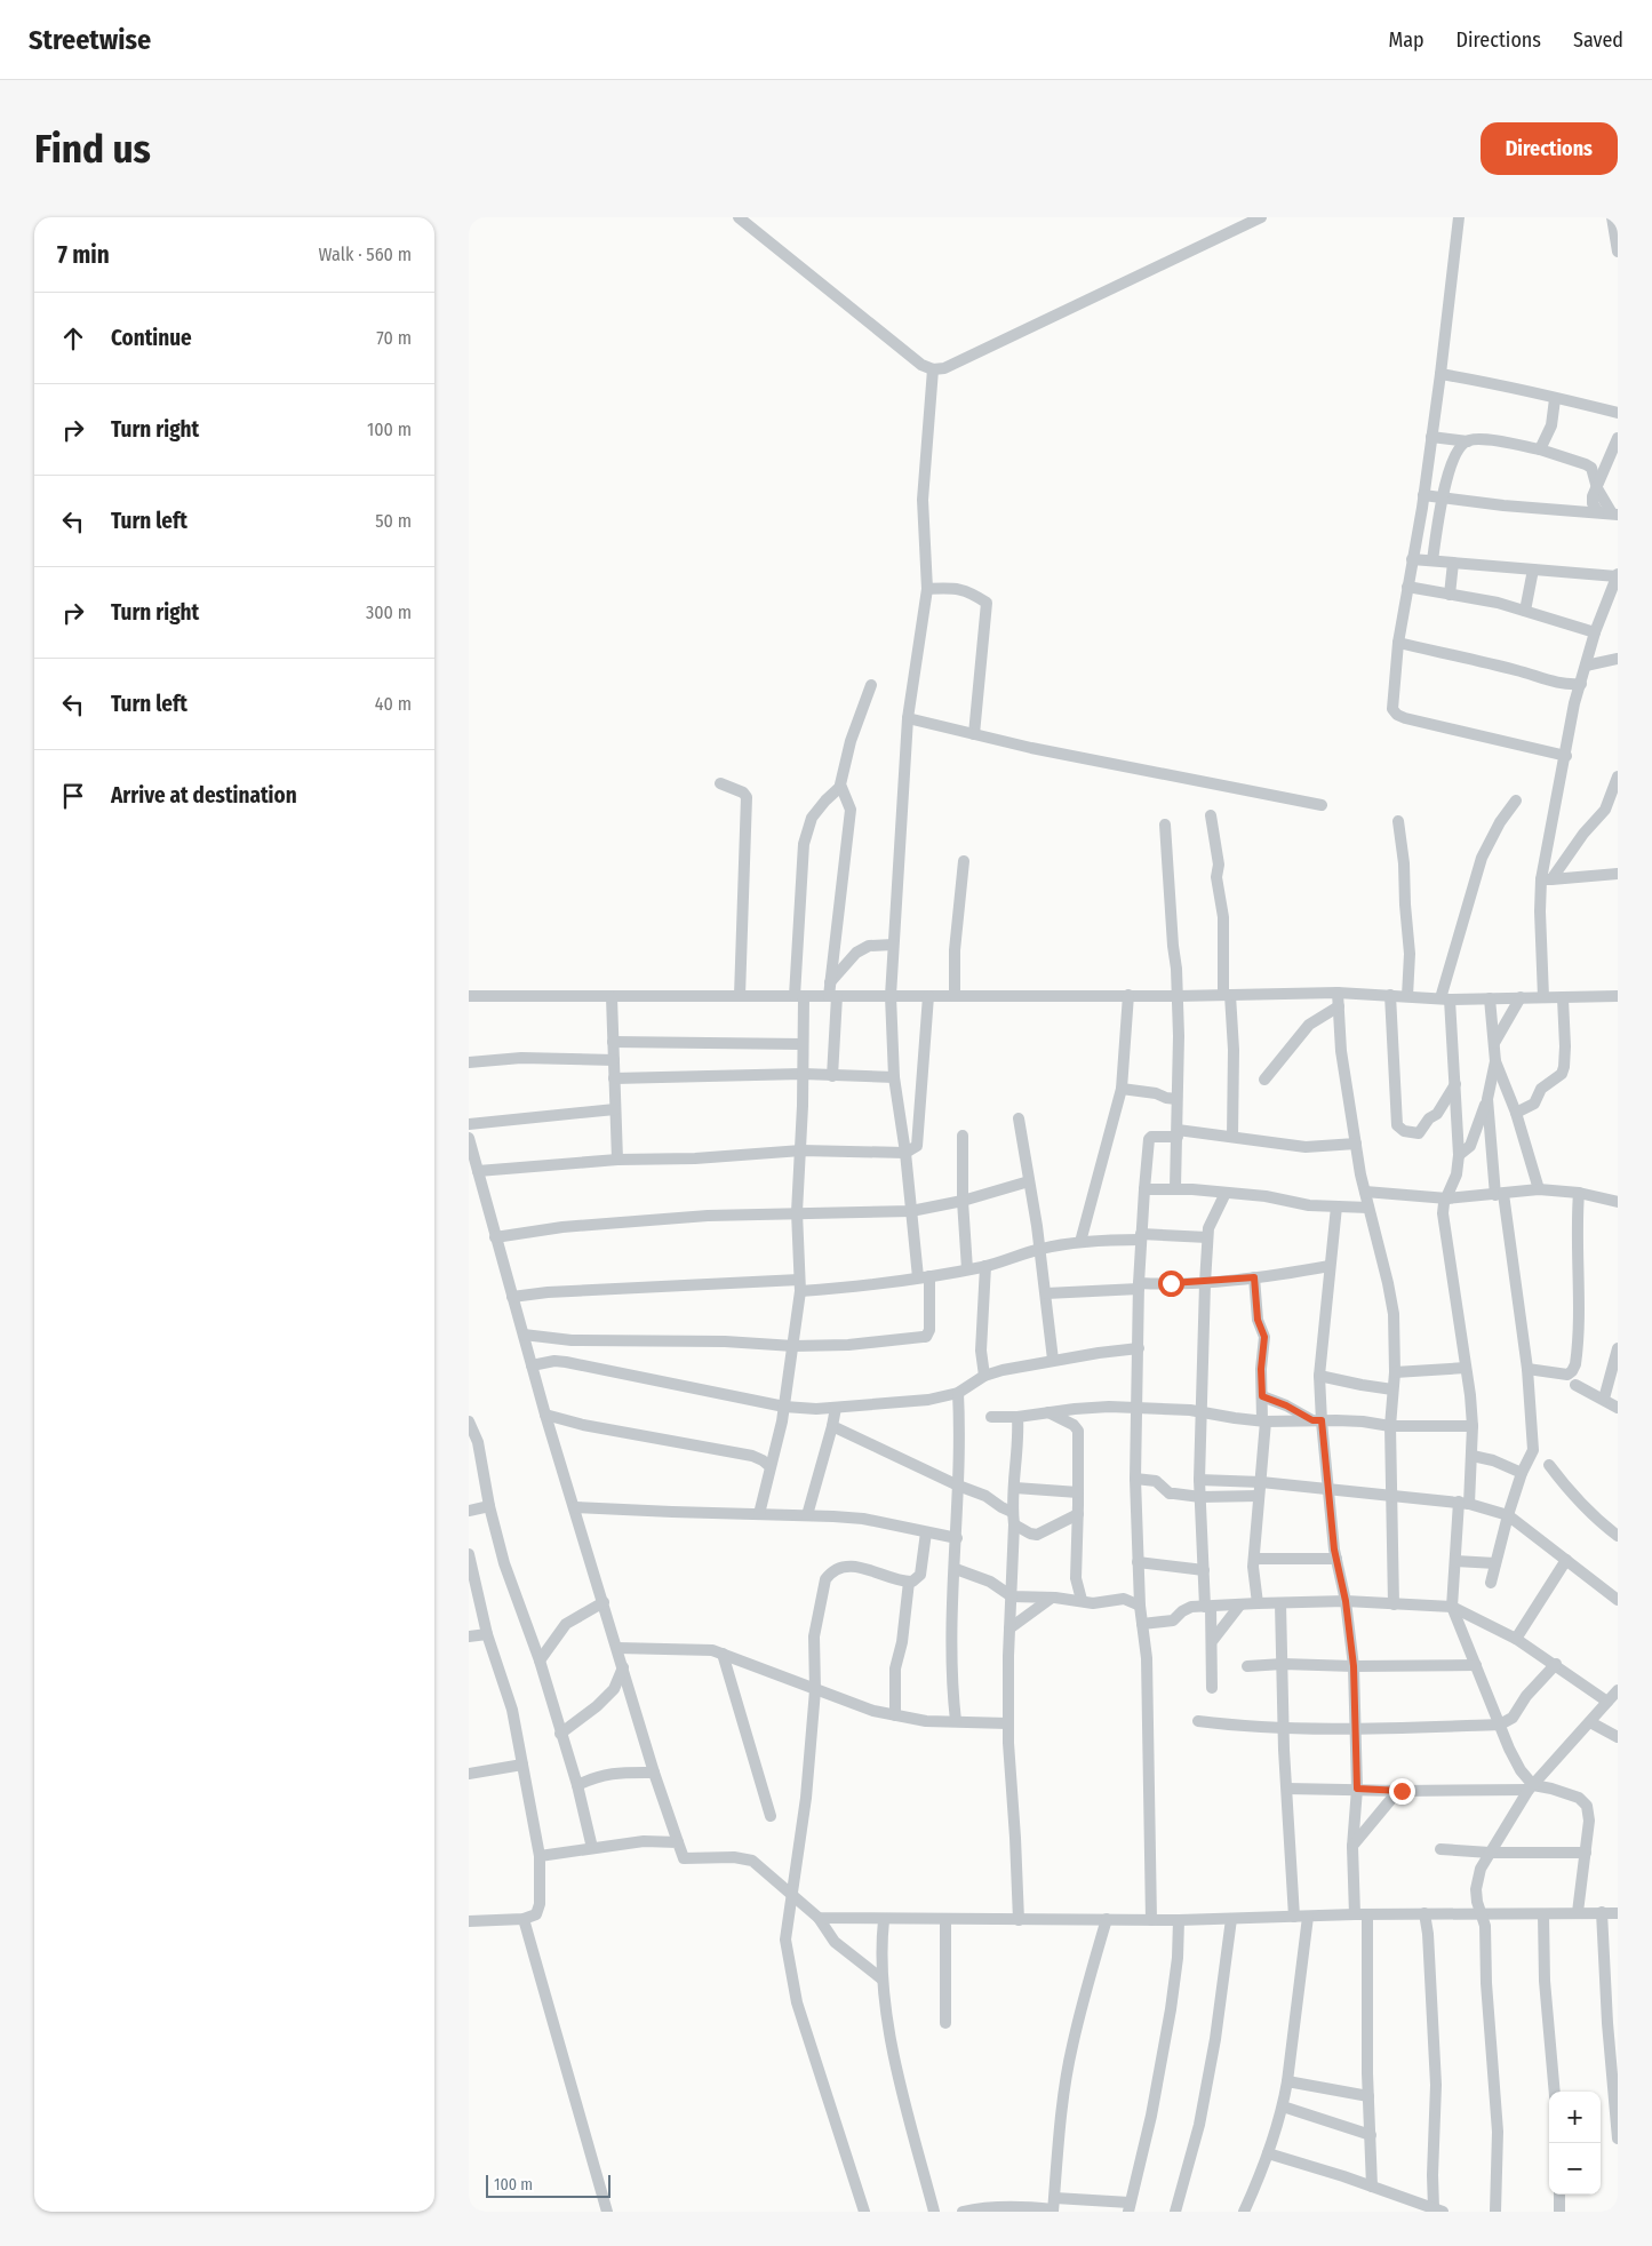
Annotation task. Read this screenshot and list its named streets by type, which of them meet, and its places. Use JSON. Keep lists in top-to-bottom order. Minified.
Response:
{"scale_bar":"100 m","page":{"header":"Streetwise","nav":["Map","Directions","Saved"],"buttons":"Directions","title":"Find us","heading":["7 min","Walk · 560 m"],"list":[["Continue","70 m"],["Turn right","100 m"],["Turn left","50 m"],["Turn right","300 m"],["Turn left","40 m"],"Arrive at destination"],"map_buttons":["+","−"],"scale":"100 m"}}
